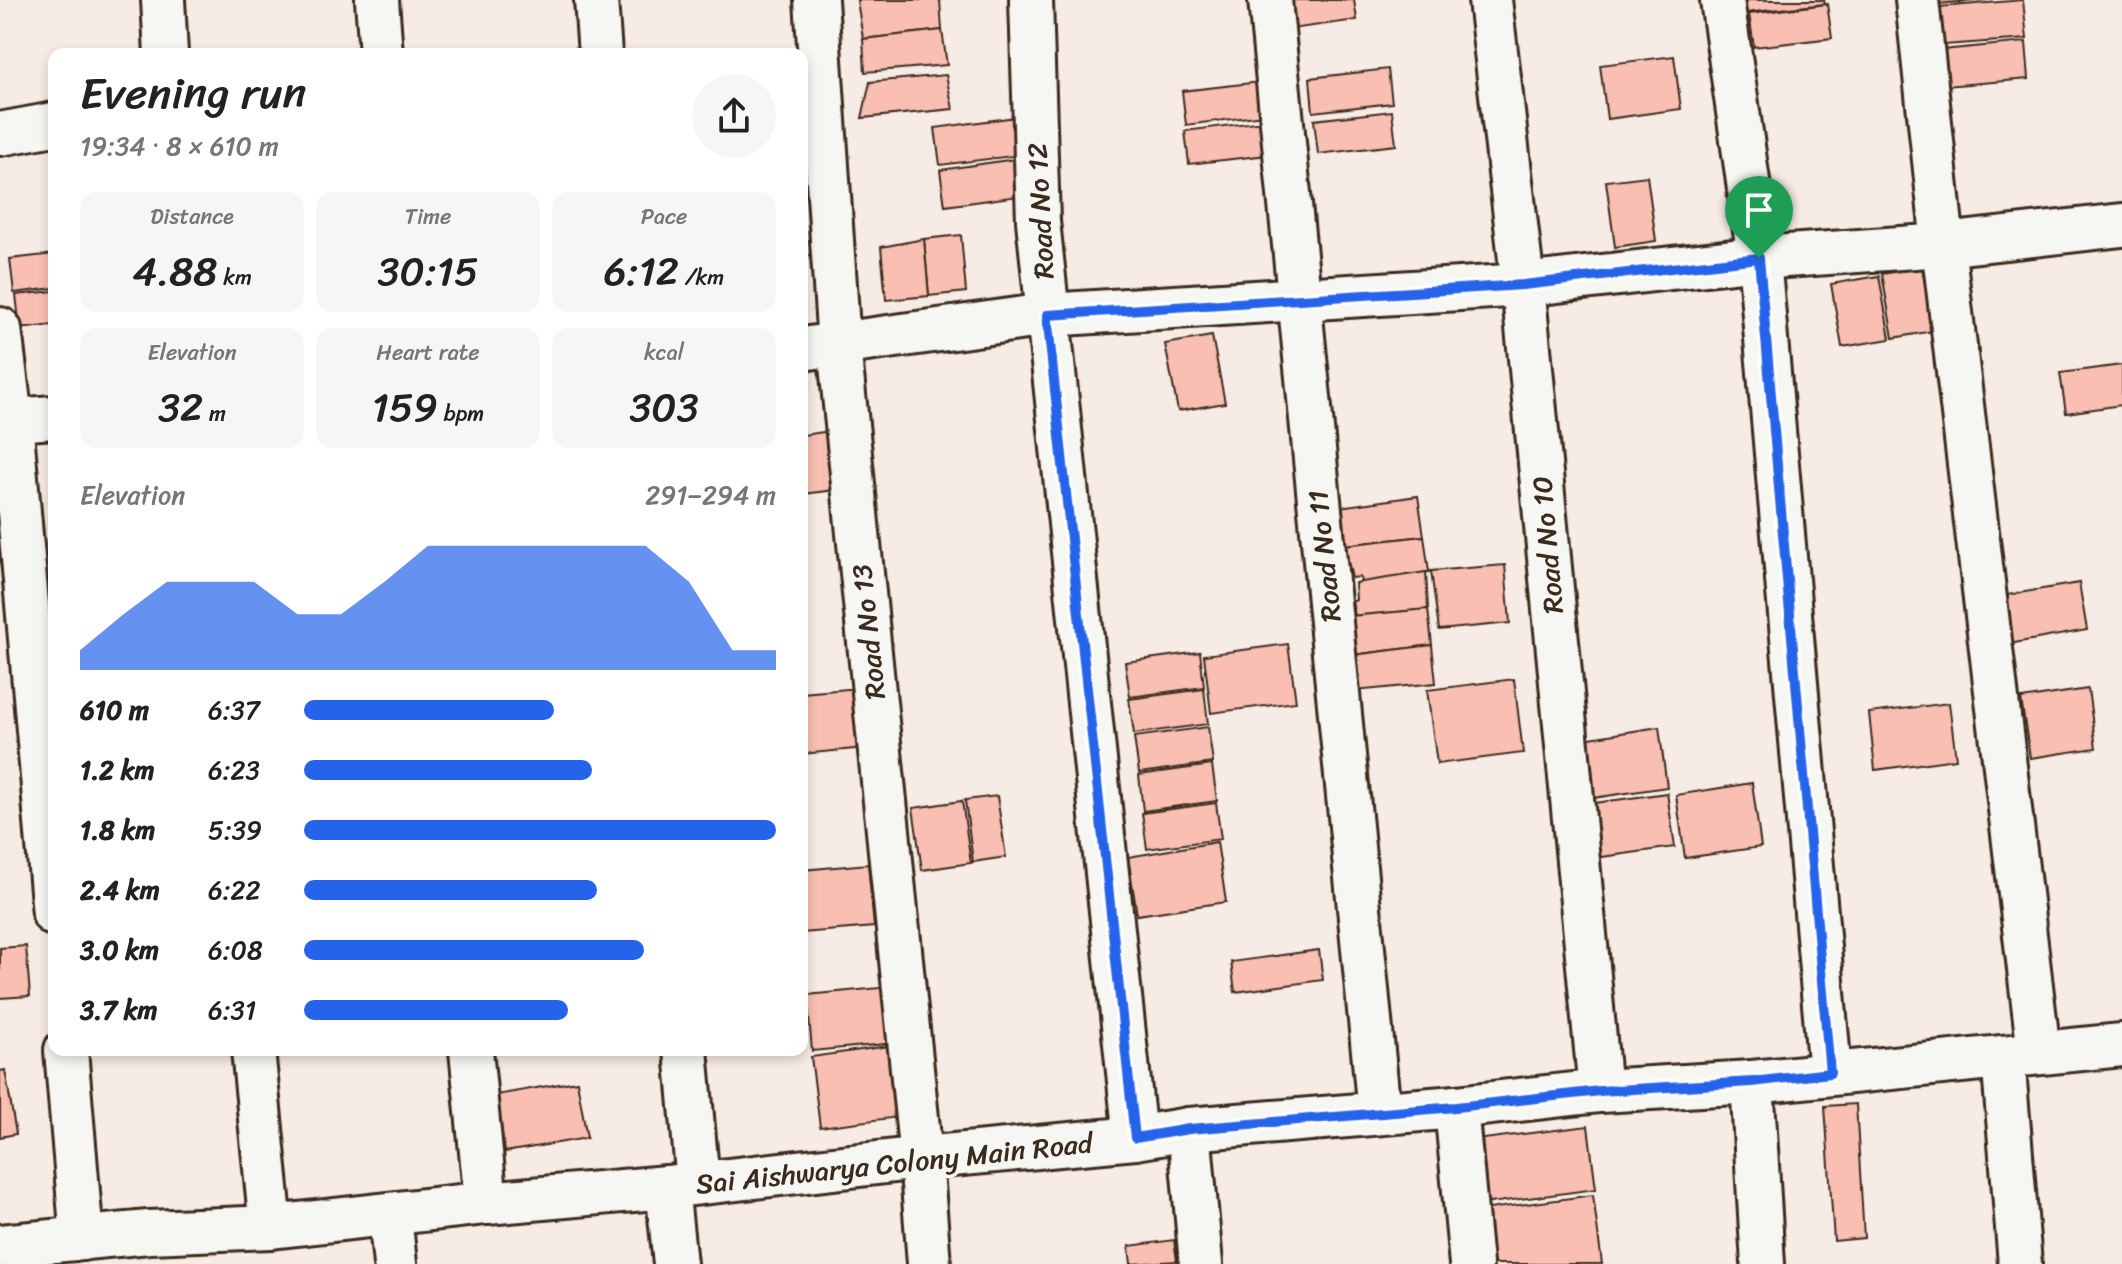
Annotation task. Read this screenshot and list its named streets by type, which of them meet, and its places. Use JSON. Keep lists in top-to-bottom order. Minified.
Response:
{"streets":{"street":["Road No 12","Road No 10","Road No 11","Road No 13","Sai Aishwarya Colony Main Road"]},"crossings":[["Road No 12","Sai Aishwarya Colony Main Road"],["Road No 10","Sai Aishwarya Colony Main Road"],["Road No 11","Sai Aishwarya Colony Main Road"],["Road No 13","Sai Aishwarya Colony Main Road"]],"page":{"heading":["Evening run","19:34 · 8 × 610 m"],"stats":[["Distance","4.88 km"],["Time","30:15"],["Pace","6:12 /km"],["Elevation","32 m"],["Heart rate","159 bpm"],["kcal","303"]],"chart":["Elevation","291–294 m"],"list":[{"name":"610 m","note":"6:37"},{"name":"1.2 km","note":"6:23"},{"name":"1.8 km","note":"5:39"},{"name":"2.4 km","note":"6:22"},{"name":"3.0 km","note":"6:08"},{"name":"3.7 km","note":"6:31"}]}}
